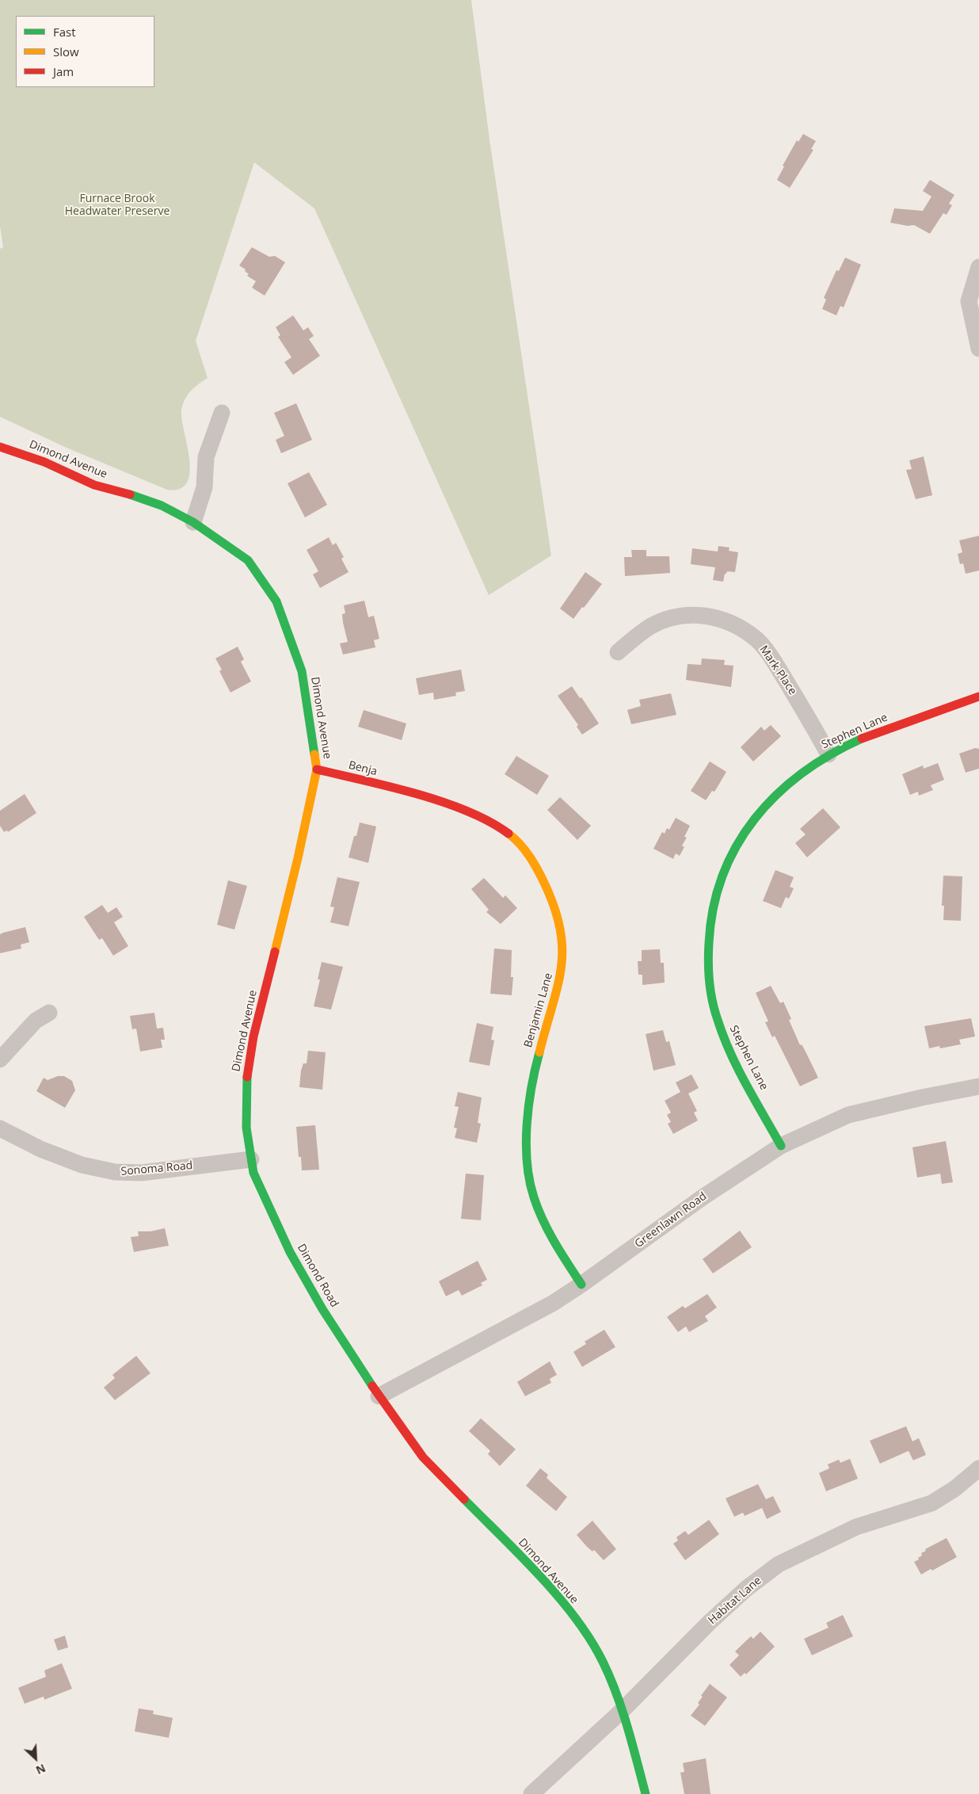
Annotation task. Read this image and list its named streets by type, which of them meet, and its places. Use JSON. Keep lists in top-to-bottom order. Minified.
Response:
{"streets":{"street":["Dimond Avenue","Mark Place","Stephen Lane","Benja","Benjamin Lane","Sonoma Road","Greenlawn Road","Dimond Road","Habitat Lane"]},"crossings":[["Dimond Avenue","Benja"],["Dimond Avenue","Sonoma Road"],["Dimond Avenue","Greenlawn Road"],["Dimond Avenue","Dimond Road"],["Dimond Avenue","Habitat Lane"],["Mark Place","Stephen Lane"],["Stephen Lane","Greenlawn Road"],["Benja","Benjamin Lane"],["Benjamin Lane","Greenlawn Road"],["Sonoma Road","Dimond Road"],["Greenlawn Road","Dimond Road"]],"parks":["Furnace Brook Headwater Preserve"],"legend":["Fast","Slow","Jam"],"north":"bottom right"}
